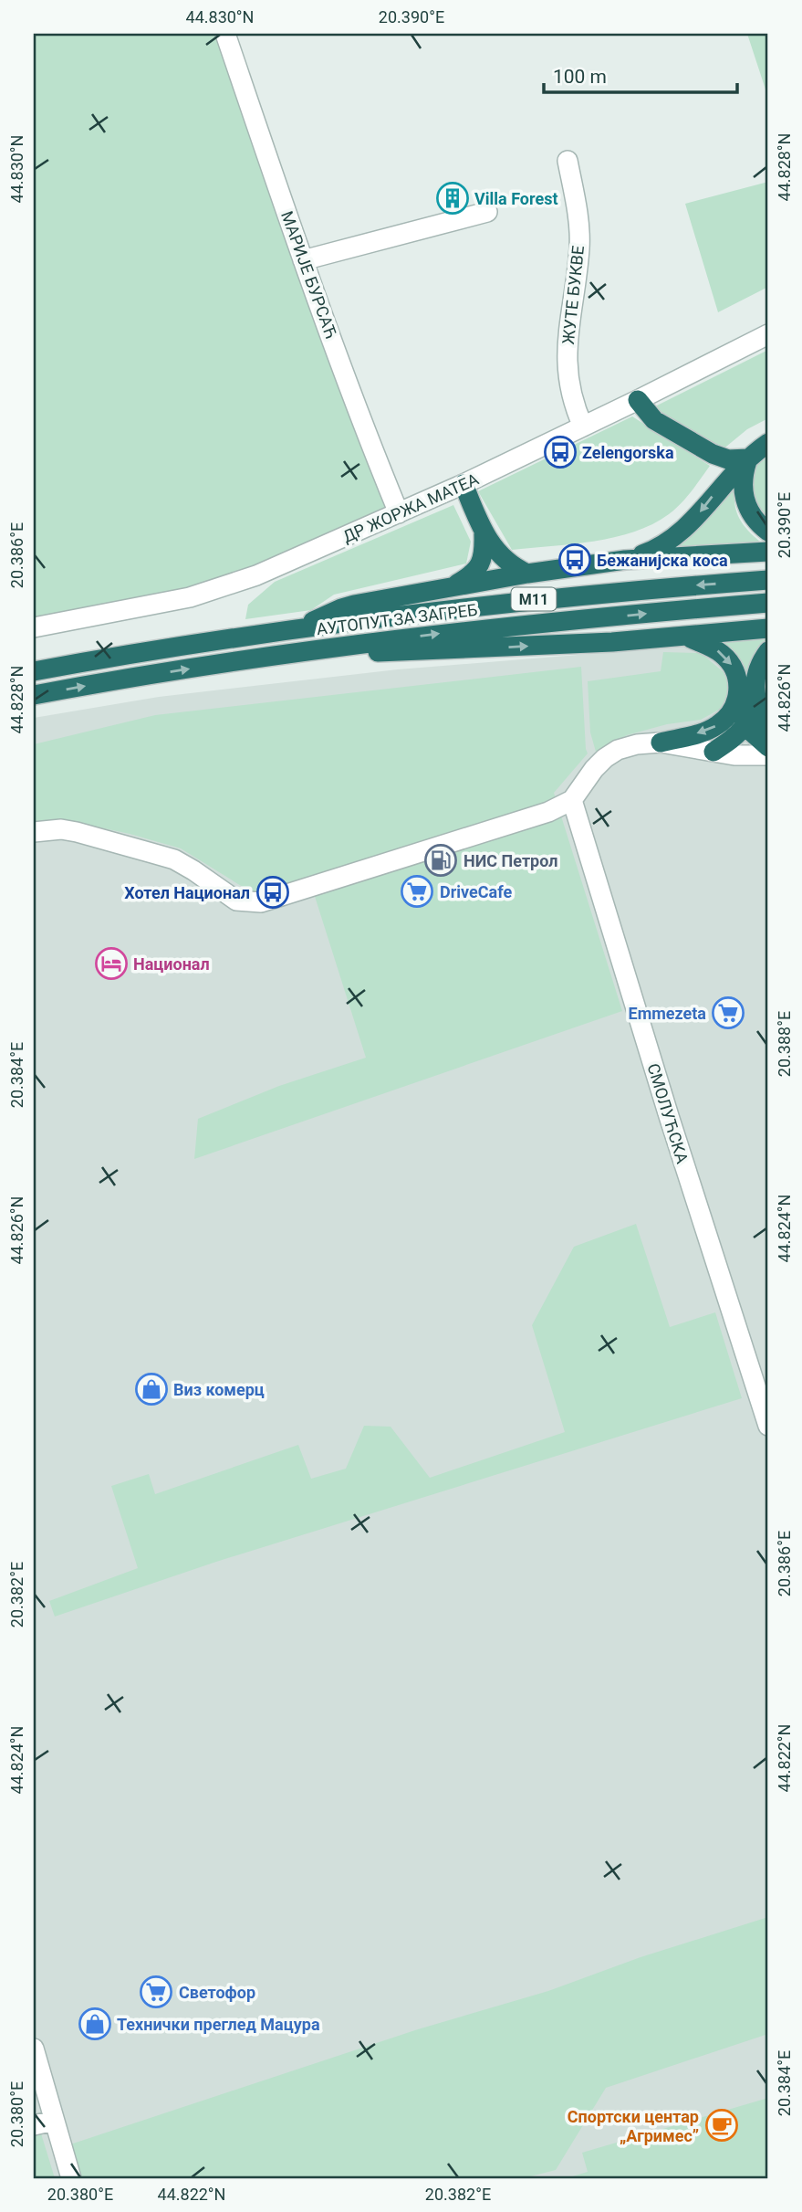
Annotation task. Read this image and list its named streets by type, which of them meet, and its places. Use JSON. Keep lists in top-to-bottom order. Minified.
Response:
{"streets":{"highway":["M11","АУТОПУТ ЗА ЗАГРЕБ"],"street":["МАРИЈЕ БУРСАЋ","ЖУТЕ БУКВЕ","ДР ЖОРЖА МАТЕА","СМОЛУЋСКА"]},"crossings":[["МАРИЈЕ БУРСАЋ","ДР ЖОРЖА МАТЕА"],["ЖУТЕ БУКВЕ","ДР ЖОРЖА МАТЕА"]],"places":{"building":["Villa Forest"],"bus stop":["Zelengorska","Бежанијска коса","Хотел Национал"],"fuel station":["НИС Петрол"],"supermarket":["DriveCafe","Emmezeta","Светофор"],"hotel":["Национал"],"shop":["Виз комерц","Технички преглед Мацура"],"cafe":["Спортски центар „Агримес”"]},"scale_bar":"100 m","coordinates":["44.830°N","20.390°E","44.828°N","20.386°E","44.826°N","20.388°E","20.384°E","44.824°N","20.382°E","44.822°N","20.380°E"]}
